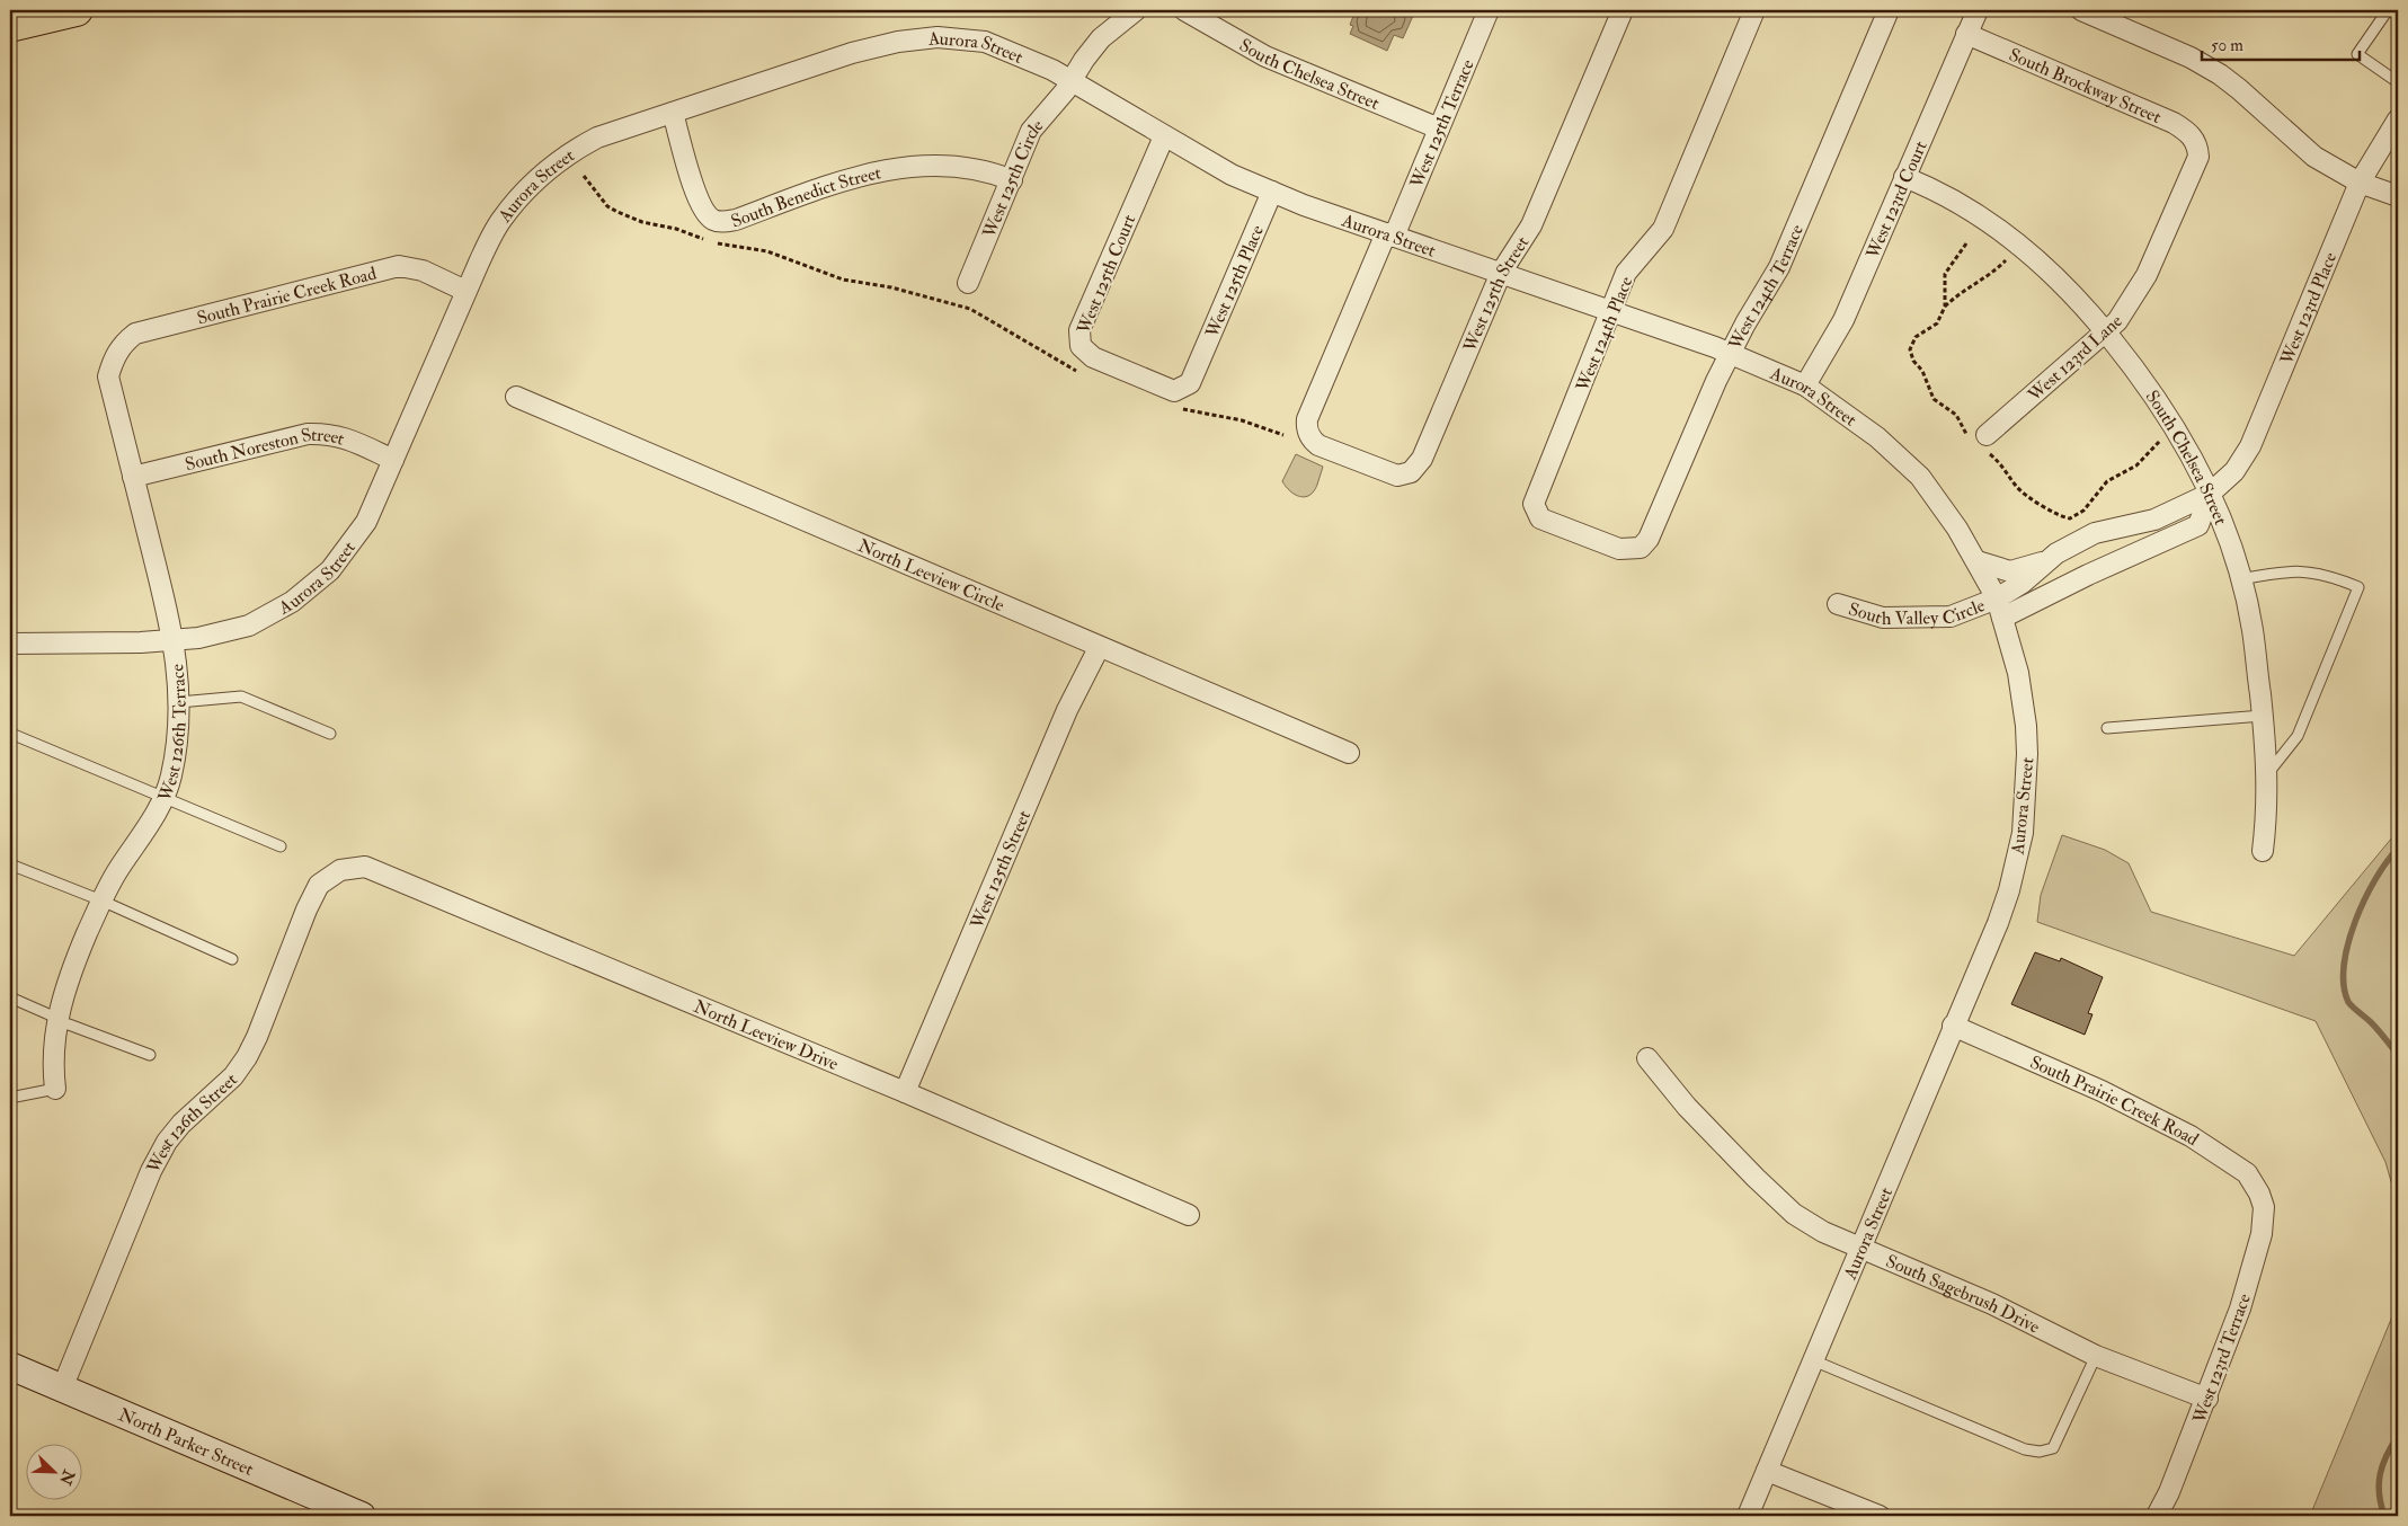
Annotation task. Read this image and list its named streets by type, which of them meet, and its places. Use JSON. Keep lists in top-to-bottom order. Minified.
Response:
{"streets":{"street":["Aurora Street","South Chelsea Street","South Brockway Street","West 125th Terrace","West 125th Circle","South Benedict Street","West 123rd Court","West 125th Court","West 125th Place","West 124th Terrace","South Prairie Creek Road","West 125th Street","West 123rd Place","West 124th Place","West 123rd Lane","South Noreston Street","North Leeview Circle","South Valley Circle","West 126th Terrace","North Leeview Drive","West 126th Street","South Sagebrush Drive","West 123rd Terrace","North Parker Street"]},"crossings":[["Aurora Street","West 125th Terrace"],["Aurora Street","West 125th Circle"],["Aurora Street","South Benedict Street"],["Aurora Street","West 123rd Court"],["Aurora Street","West 125th Court"],["Aurora Street","West 125th Place"],["Aurora Street","West 124th Terrace"],["Aurora Street","South Prairie Creek Road"],["Aurora Street","West 125th Street"],["Aurora Street","West 123rd Place"],["Aurora Street","West 124th Place"],["Aurora Street","South Noreston Street"],["Aurora Street","South Valley Circle"],["Aurora Street","West 126th Terrace"],["Aurora Street","South Sagebrush Drive"],["South Chelsea Street","West 125th Terrace"],["South Chelsea Street","West 123rd Court"],["South Chelsea Street","West 123rd Place"],["South Chelsea Street","West 123rd Lane"],["South Brockway Street","West 123rd Court"],["South Brockway Street","West 123rd Lane"],["West 125th Terrace","West 125th Street"],["West 125th Circle","South Benedict Street"],["West 125th Court","West 125th Place"],["West 124th Terrace","West 124th Place"],["South Prairie Creek Road","West 126th Terrace"],["South Prairie Creek Road","West 123rd Terrace"],["West 125th Street","North Leeview Circle"],["West 125th Street","North Leeview Drive"],["West 123rd Place","South Valley Circle"],["South Noreston Street","West 126th Terrace"],["North Leeview Drive","West 126th Street"],["West 126th Street","North Parker Street"],["South Sagebrush Drive","West 123rd Terrace"]],"scale_bar":"50 m","north":"bottom right"}
